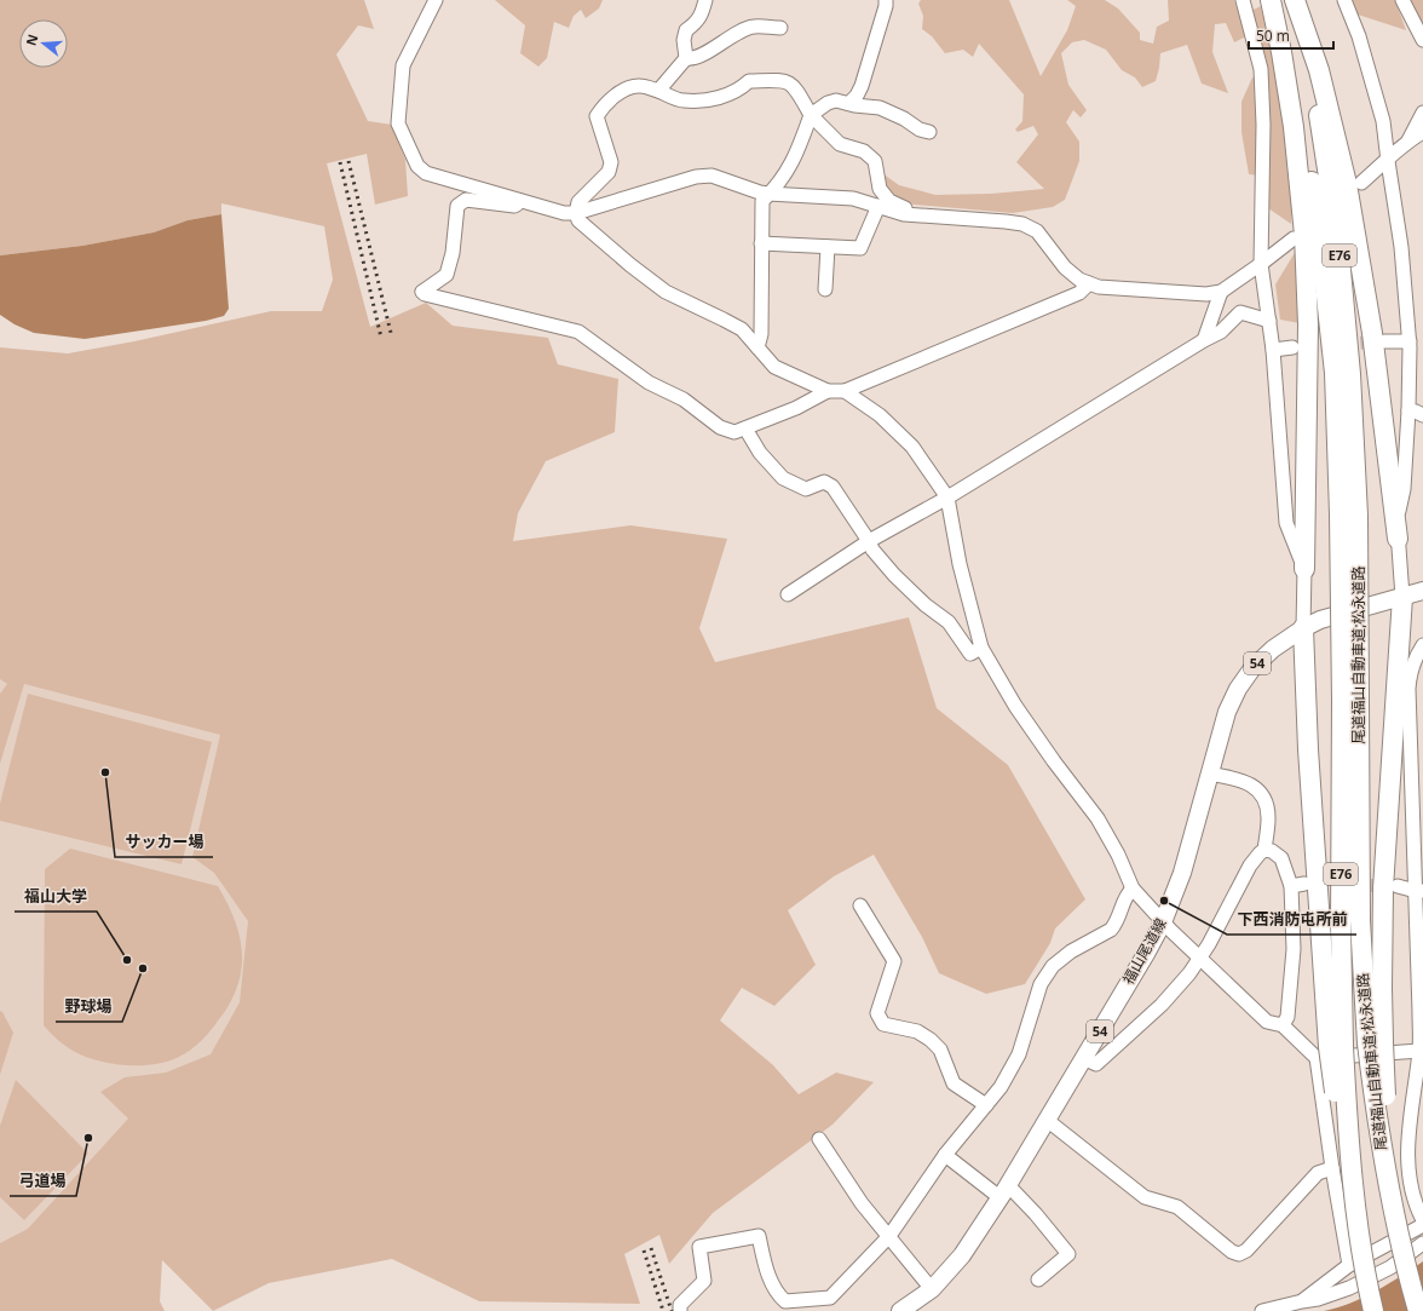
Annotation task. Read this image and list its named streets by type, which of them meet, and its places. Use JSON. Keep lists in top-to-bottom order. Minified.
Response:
{"streets":{"highway":["E76","尾道福山自動車道;松永道路"],"main road":["54","福山尾道線"]},"places":["サッカー場","下西消防屯所前","福山大学","野球場","弓道場"],"scale_bar":"50 m","north":"left"}
